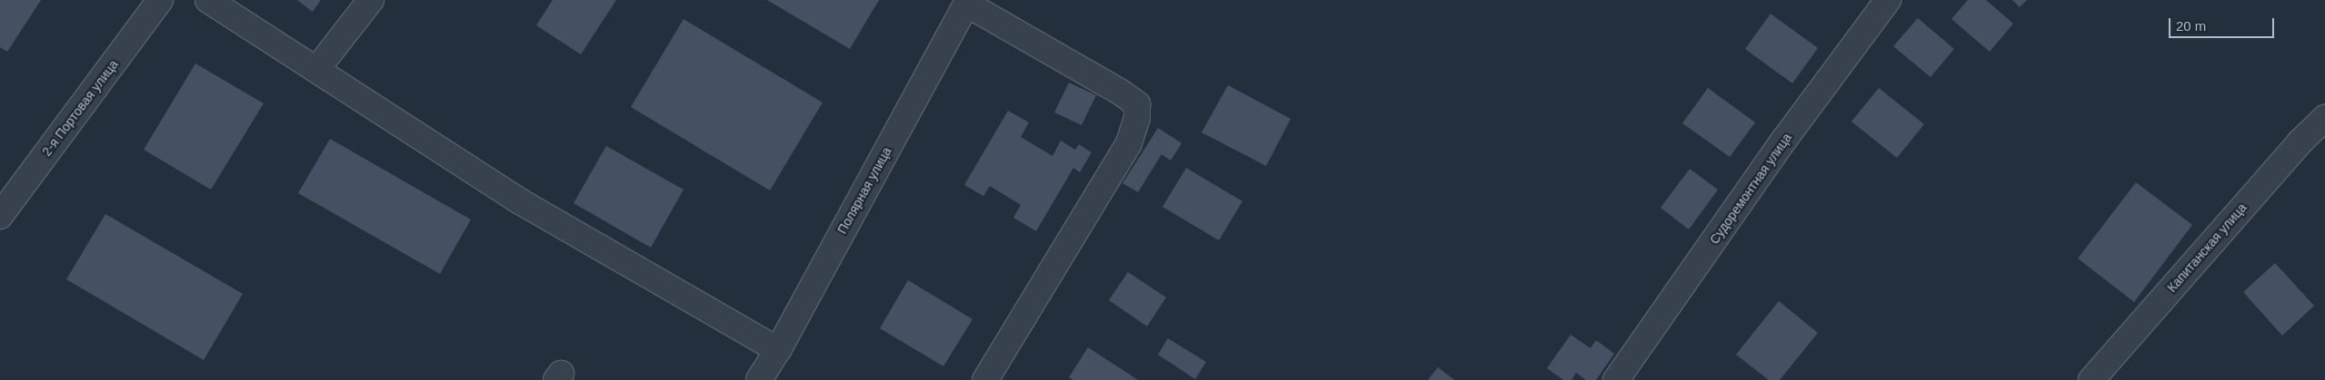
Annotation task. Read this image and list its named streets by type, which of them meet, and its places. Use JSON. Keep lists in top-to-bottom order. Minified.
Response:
{"streets":{"street":["2-я Портовая улица","Судоремонтная улица","Полярная улица","Капитанская улица"]},"scale_bar":"20 m"}
